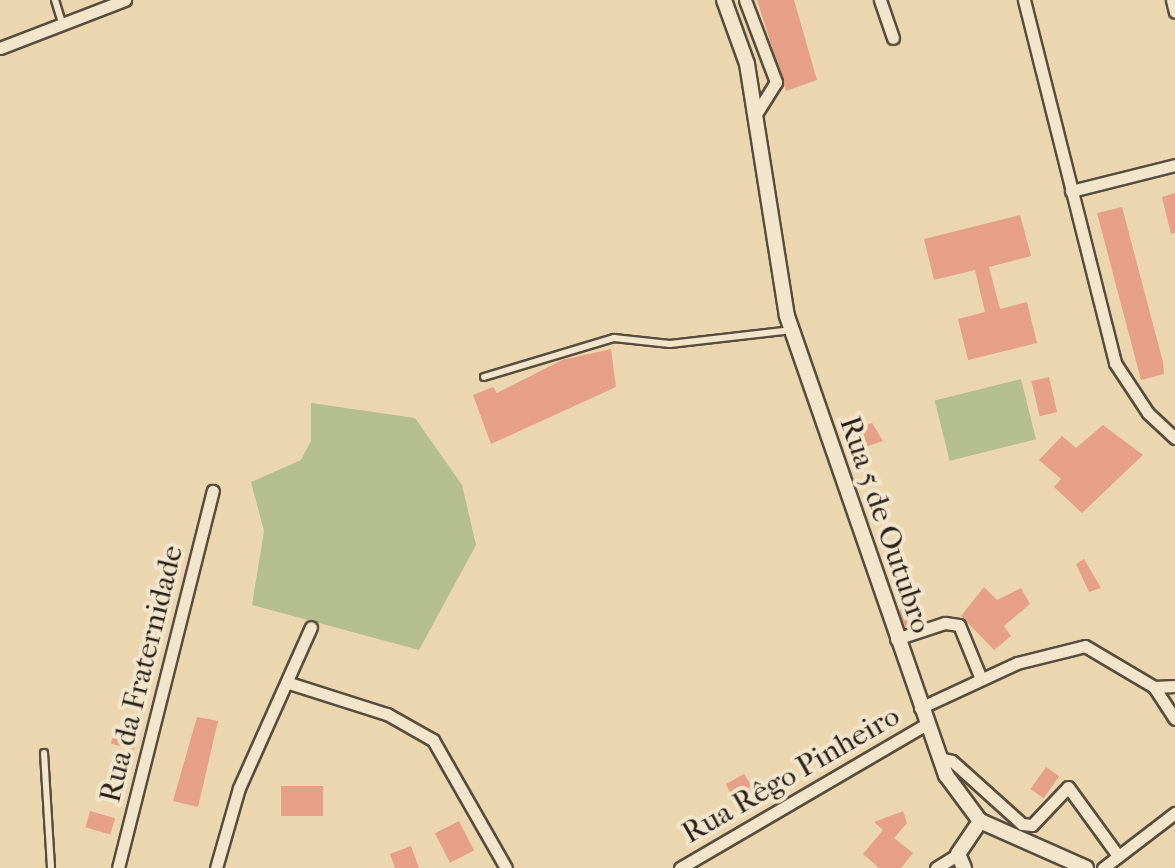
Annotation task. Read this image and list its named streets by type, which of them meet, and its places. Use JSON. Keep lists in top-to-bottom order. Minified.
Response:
{"streets":{"street":["Rua 5 de Outubro","Rua da Fraternidade","Rua Rêgo Pinheiro"]},"crossings":[["Rua 5 de Outubro","Rua Rêgo Pinheiro"]]}
